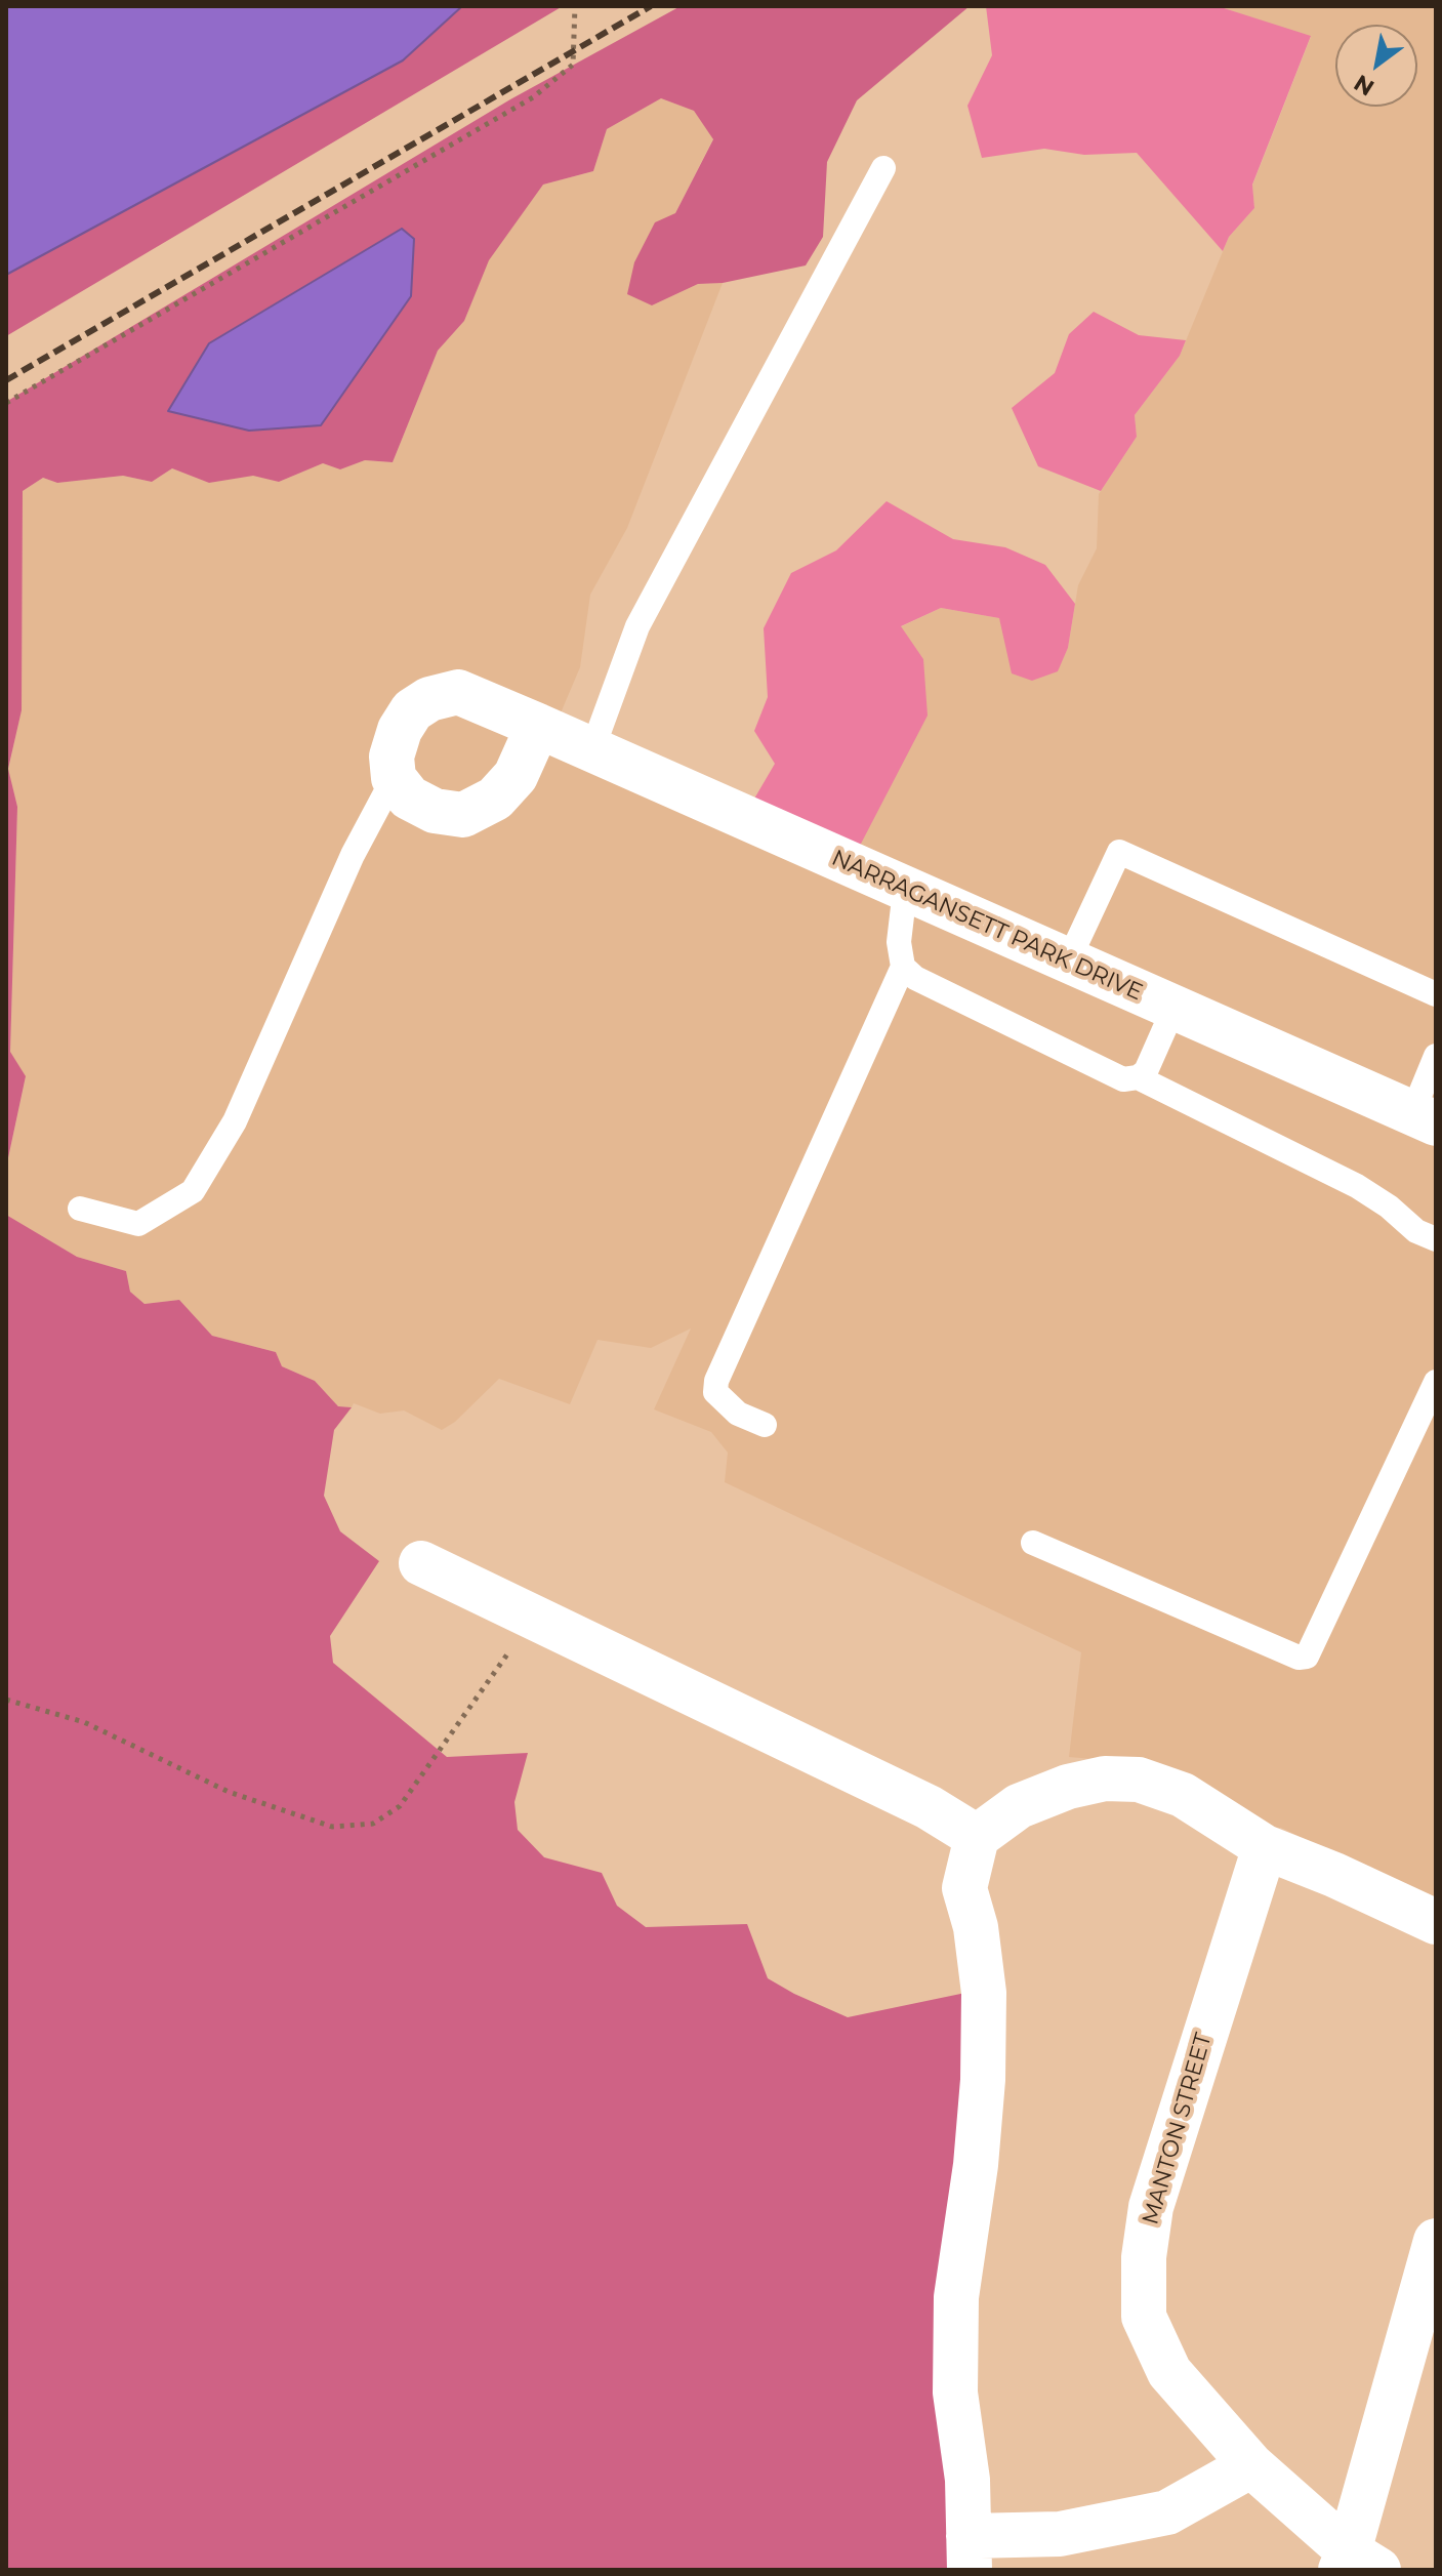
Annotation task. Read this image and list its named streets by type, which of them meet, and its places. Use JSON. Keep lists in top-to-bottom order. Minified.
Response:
{"streets":{"street":["NARRAGANSETT PARK DRIVE","MANTON STREET"]},"north":"bottom left"}
